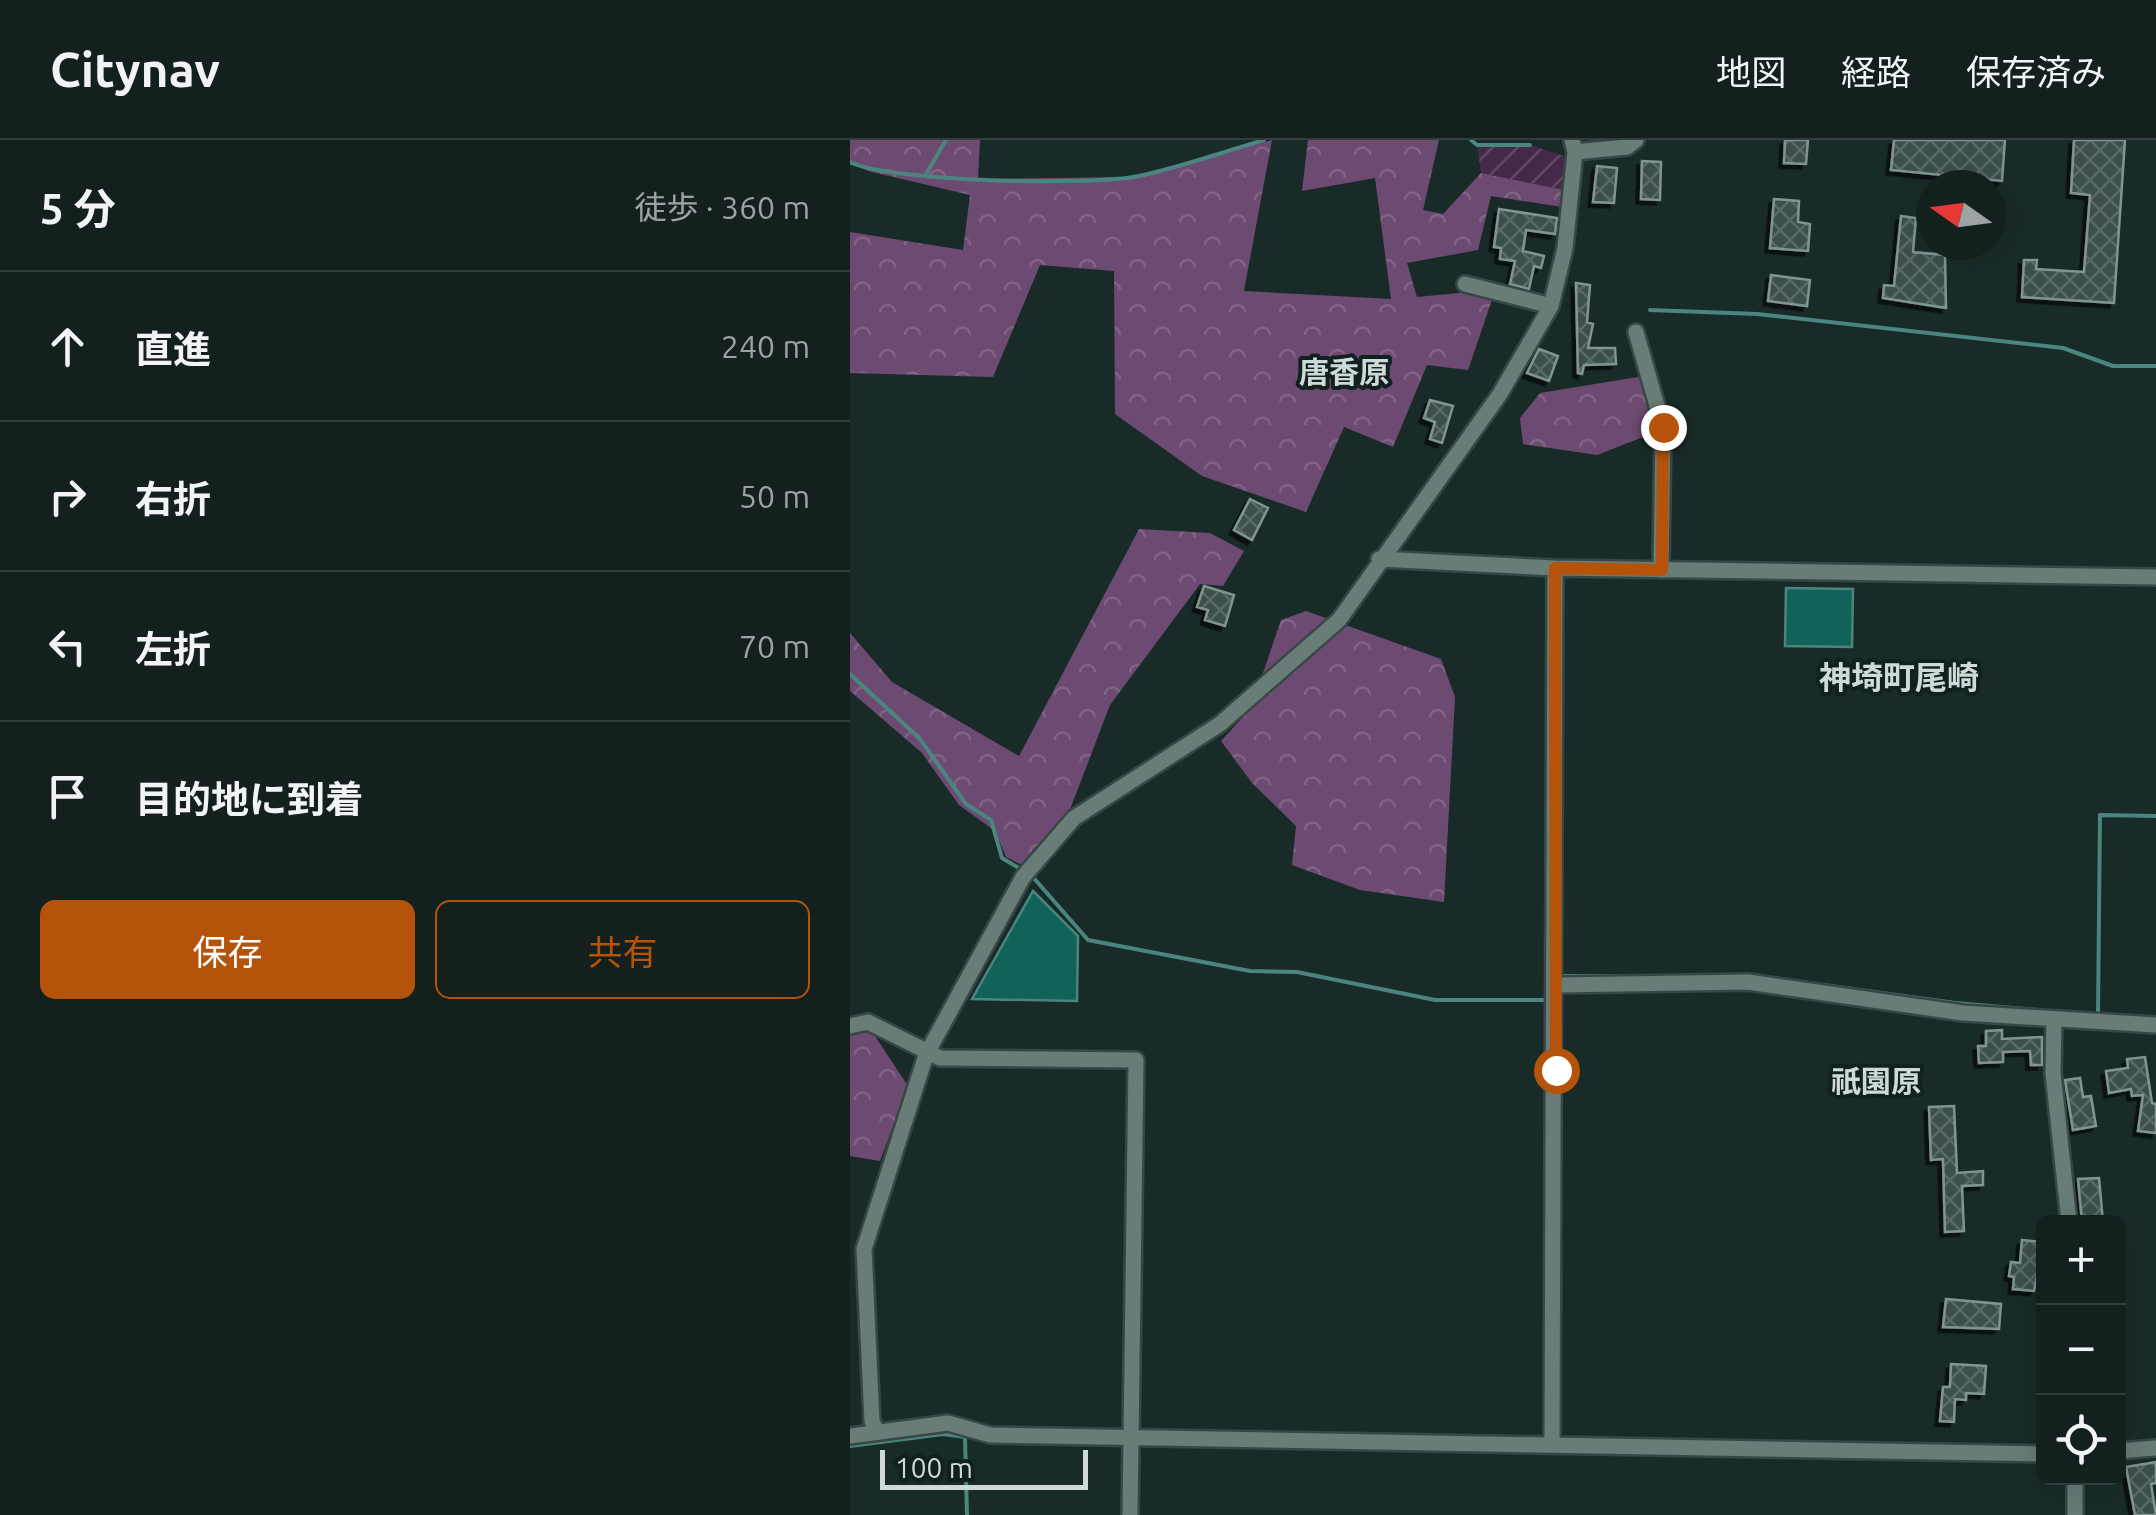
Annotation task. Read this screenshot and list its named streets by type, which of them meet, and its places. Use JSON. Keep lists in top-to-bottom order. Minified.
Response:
{"districts":["唐香原","神埼町尾崎","祇園原"],"scale_bar":"100 m","north":"left","page":{"header":"Citynav","nav":["地図","経路","保存済み"],"heading":["5 分","徒歩 · 360 m"],"list":[["直進","240 m"],["右折","50 m"],["左折","70 m"],"目的地に到着"],"buttons":["保存","共有"],"map_buttons":["+","−"],"scale":"100 m"}}
